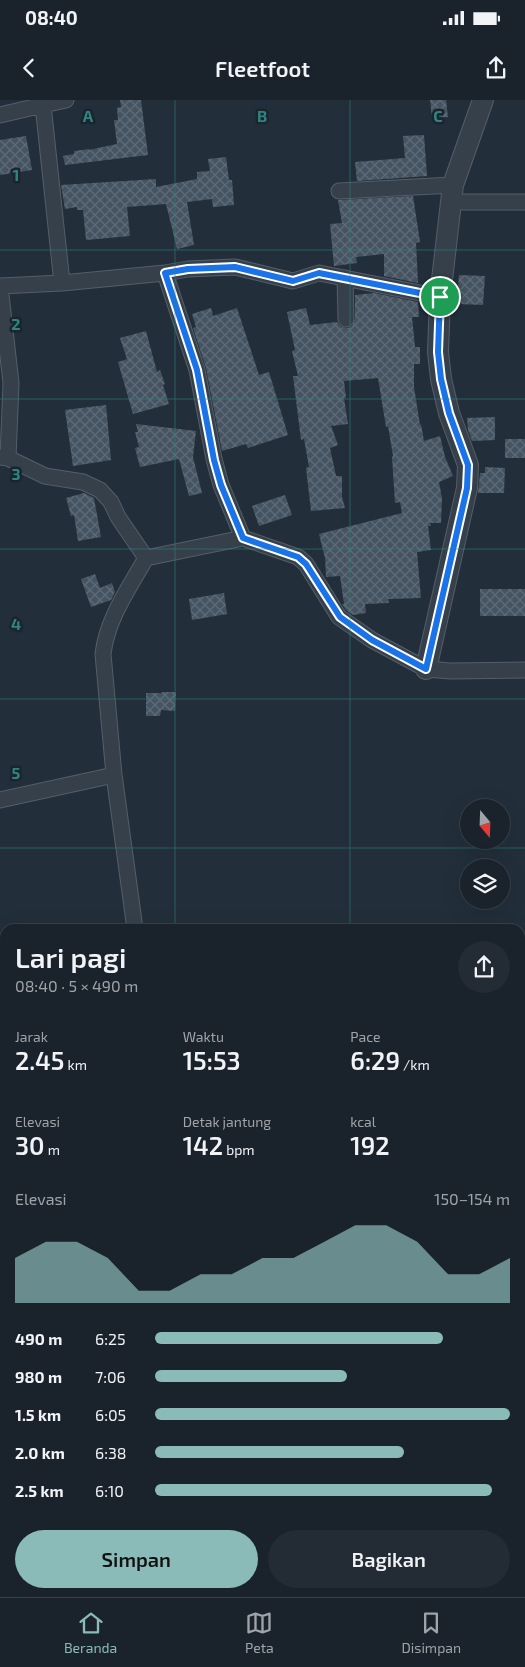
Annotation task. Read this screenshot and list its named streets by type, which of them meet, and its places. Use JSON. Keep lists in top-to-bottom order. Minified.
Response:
{"north":"bottom","page":{"status":"08:40","header":"Fleetfoot","heading":["Lari pagi","08:40 · 5 × 490 m"],"stats":[["Jarak","2.45 km"],["Waktu","15:53"],["Pace","6:29 /km"],["Elevasi","30 m"],["Detak jantung","142 bpm"],["kcal","192"]],"chart":["Elevasi","150–154 m"],"list":[{"name":"490 m","note":"6:25"},{"name":"980 m","note":"7:06"},{"name":"1.5 km","note":"6:05"},{"name":"2.0 km","note":"6:38"},{"name":"2.5 km","note":"6:10"}],"buttons":["Simpan","Bagikan"],"tabs":["Beranda","Peta","Disimpan"]},"grid":{"columns":["A","B","C"],"rows":["1","2","3","4","5"]}}
